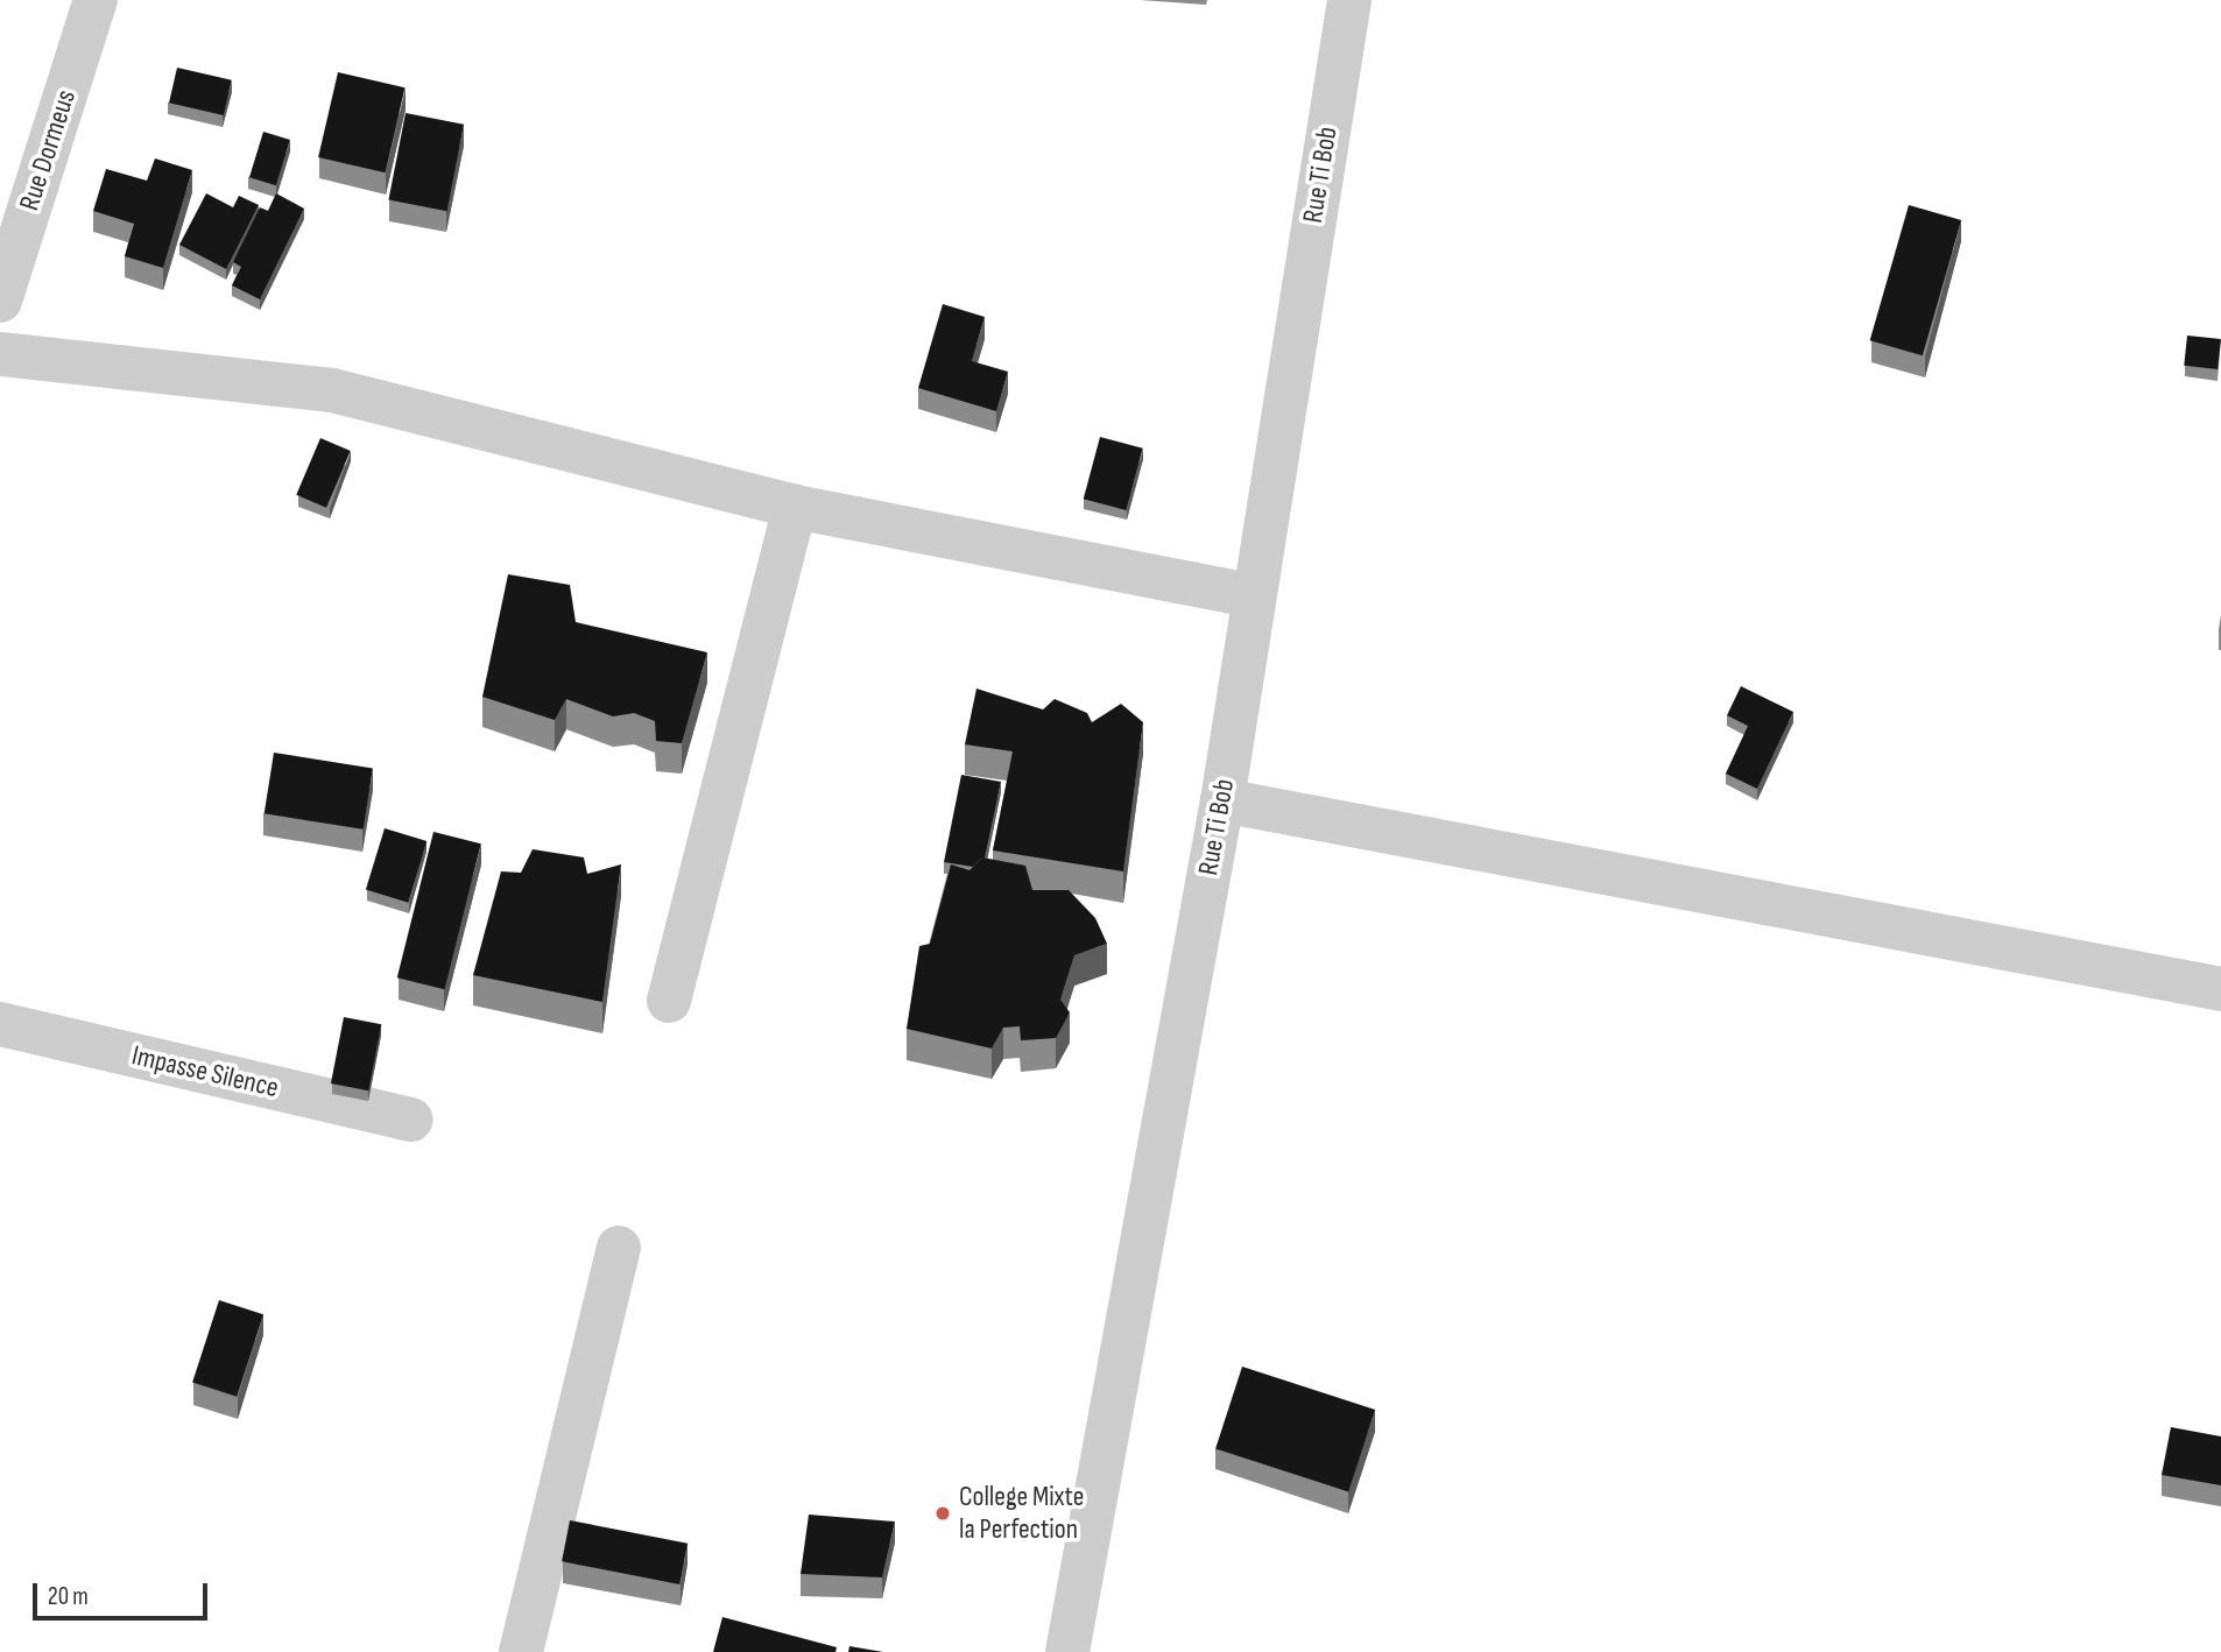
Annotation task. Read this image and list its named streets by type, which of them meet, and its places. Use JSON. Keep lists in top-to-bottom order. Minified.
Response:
{"streets":{"street":["Rue Dormeus","Rue Ti Bob","Impasse Silence"]},"places":["College Mixte la Perfection"],"scale_bar":"20 m"}
